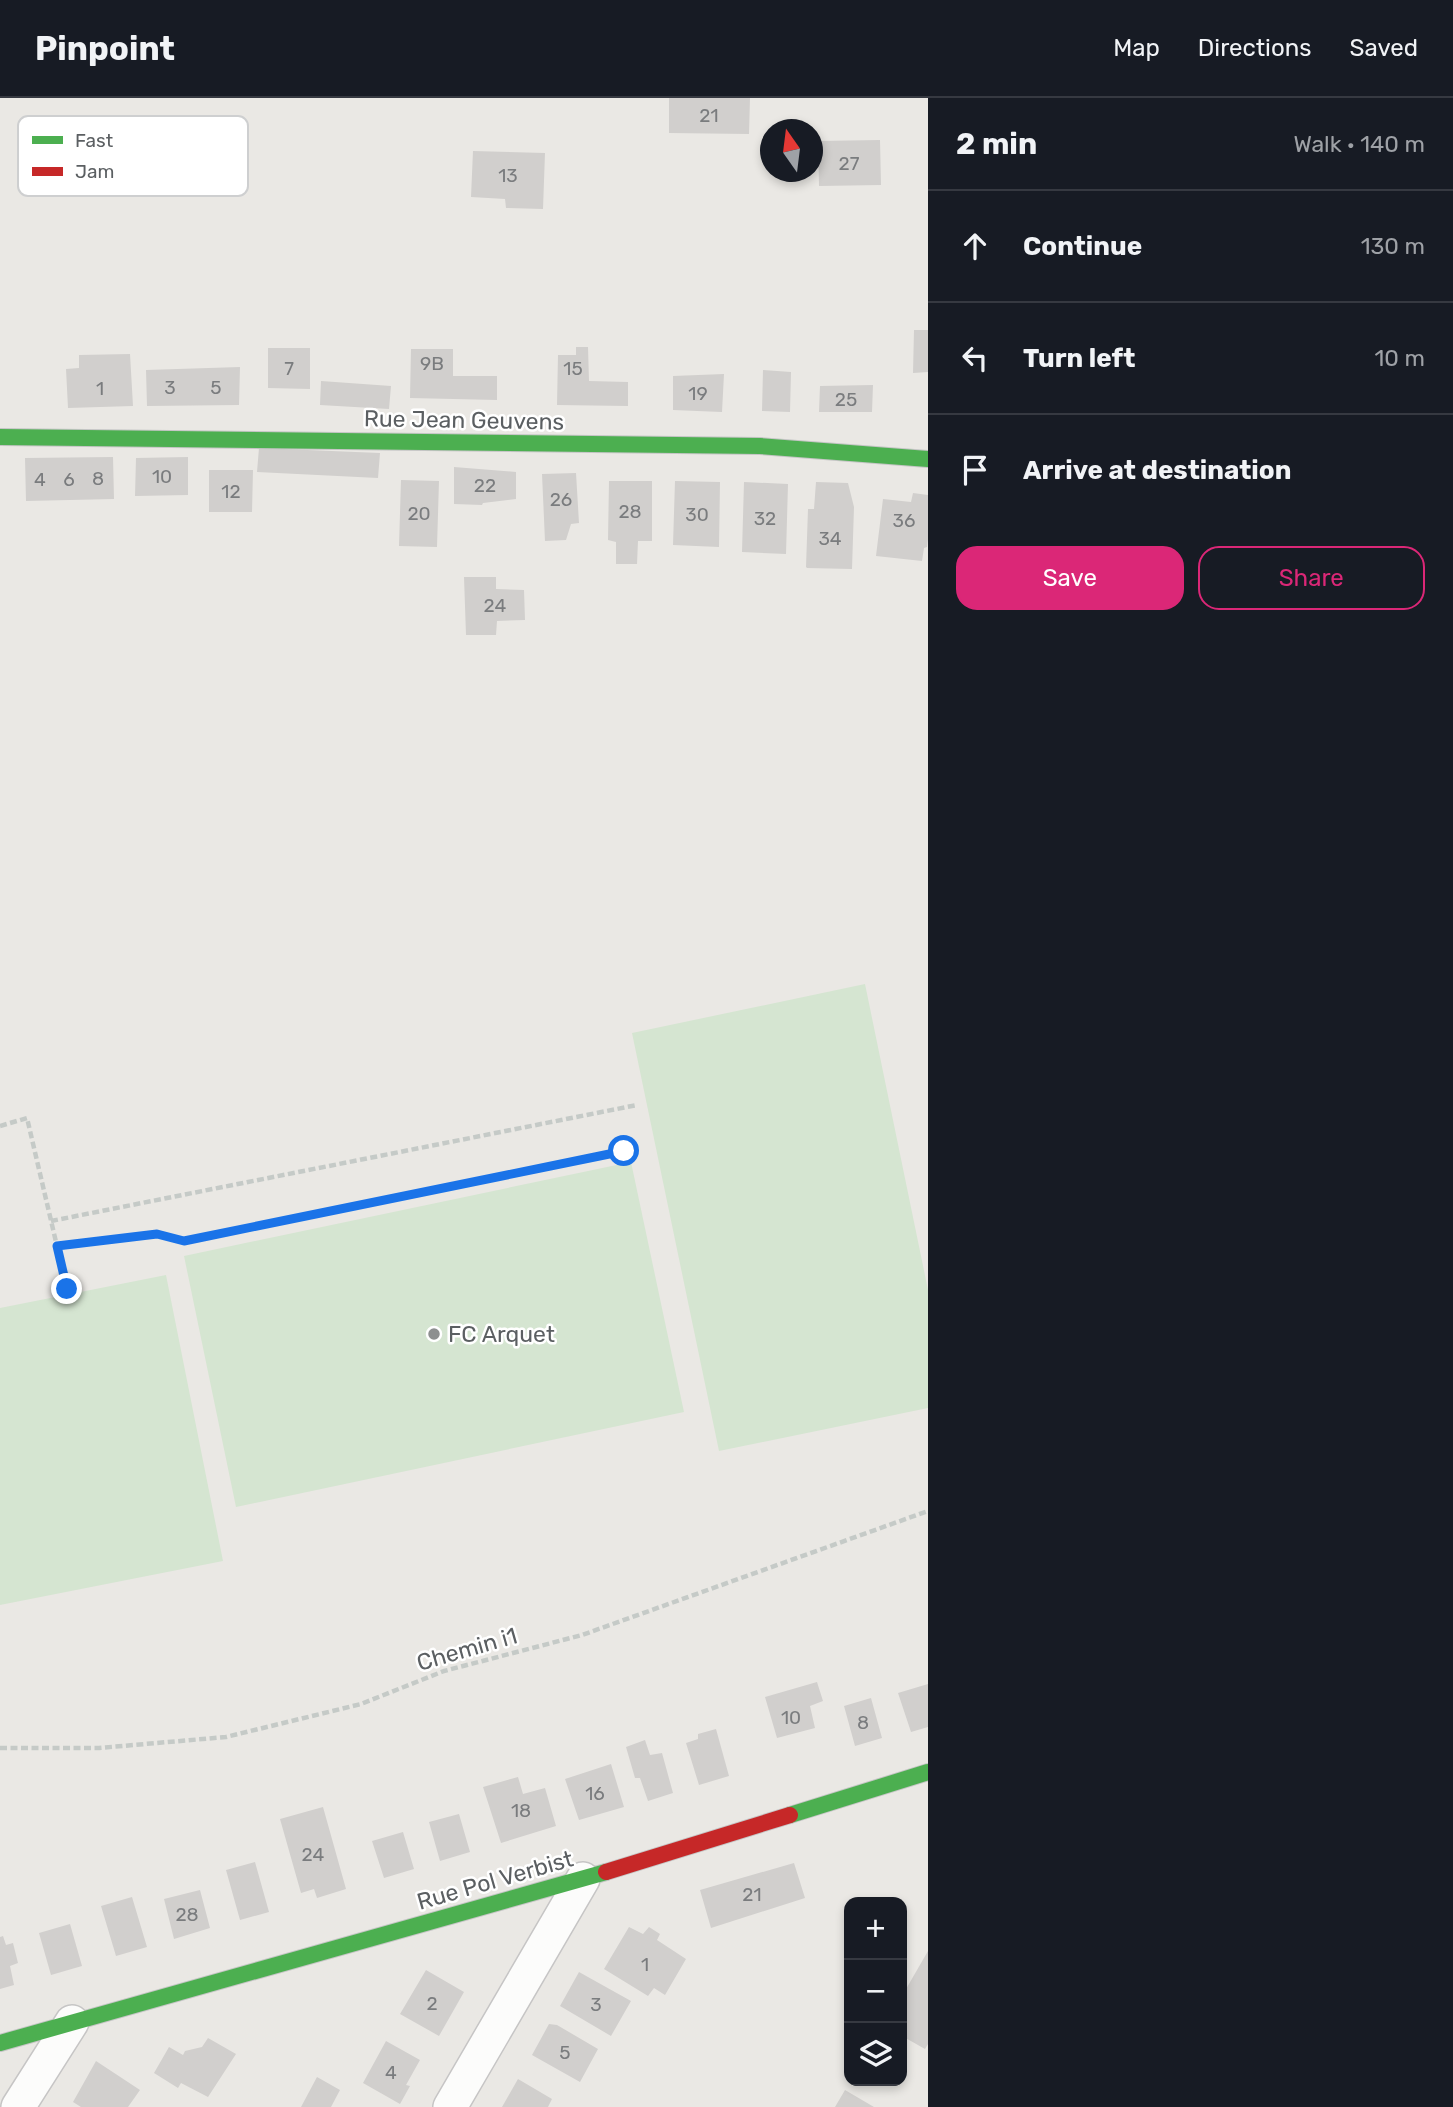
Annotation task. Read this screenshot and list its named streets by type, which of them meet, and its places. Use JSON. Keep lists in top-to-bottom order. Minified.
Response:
{"streets":{"street":["Rue Jean Geuvens","Rue Pol Verbist"],"path":["Chemin i1"]},"places":["FC Arquet"],"house_numbers":["21","27","13","9B","7","15","3","5","1","19","25","10","8","4","6","22","12","26","28","20","30","32","36","34","24","10","8","16","18","24","21","28","1","2","3","5","4"],"legend":["Fast","Jam"],"north":"top","page":{"header":"Pinpoint","nav":["Map","Directions","Saved"],"heading":["2 min","Walk · 140 m"],"list":[["Continue","130 m"],["Turn left","10 m"],"Arrive at destination"],"buttons":["Save","Share"],"map_buttons":["+","−"]}}
